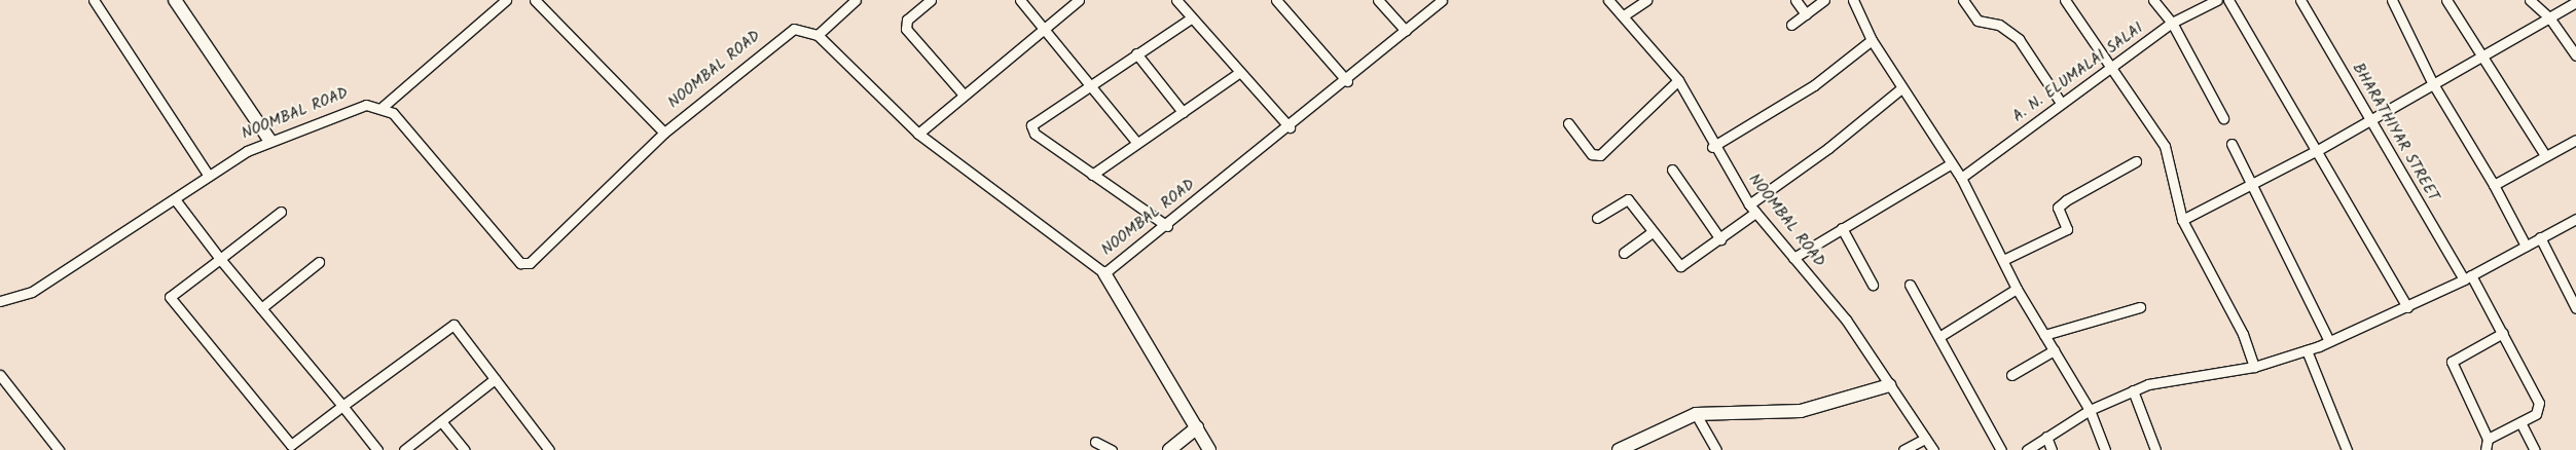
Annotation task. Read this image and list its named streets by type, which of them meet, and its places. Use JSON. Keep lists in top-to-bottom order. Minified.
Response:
{"streets":{"street":["NOOMBAL ROAD","A. N. ELUMALAI SALAI","BHARATHIYAR STREET"]}}
